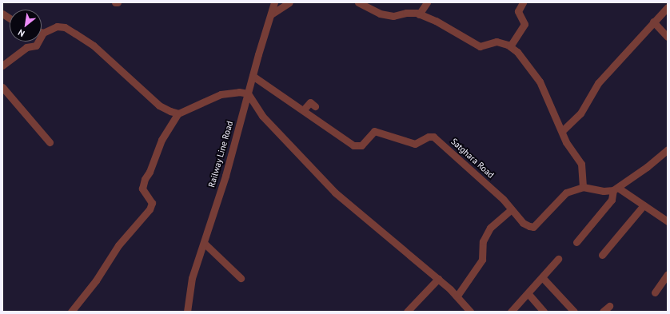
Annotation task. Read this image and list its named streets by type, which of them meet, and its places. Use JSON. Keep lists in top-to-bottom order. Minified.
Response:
{"streets":{"street":["Railway Line Road","Satghara Road"]},"crossings":[["Railway Line Road","Satghara Road"]],"north":"bottom left"}
